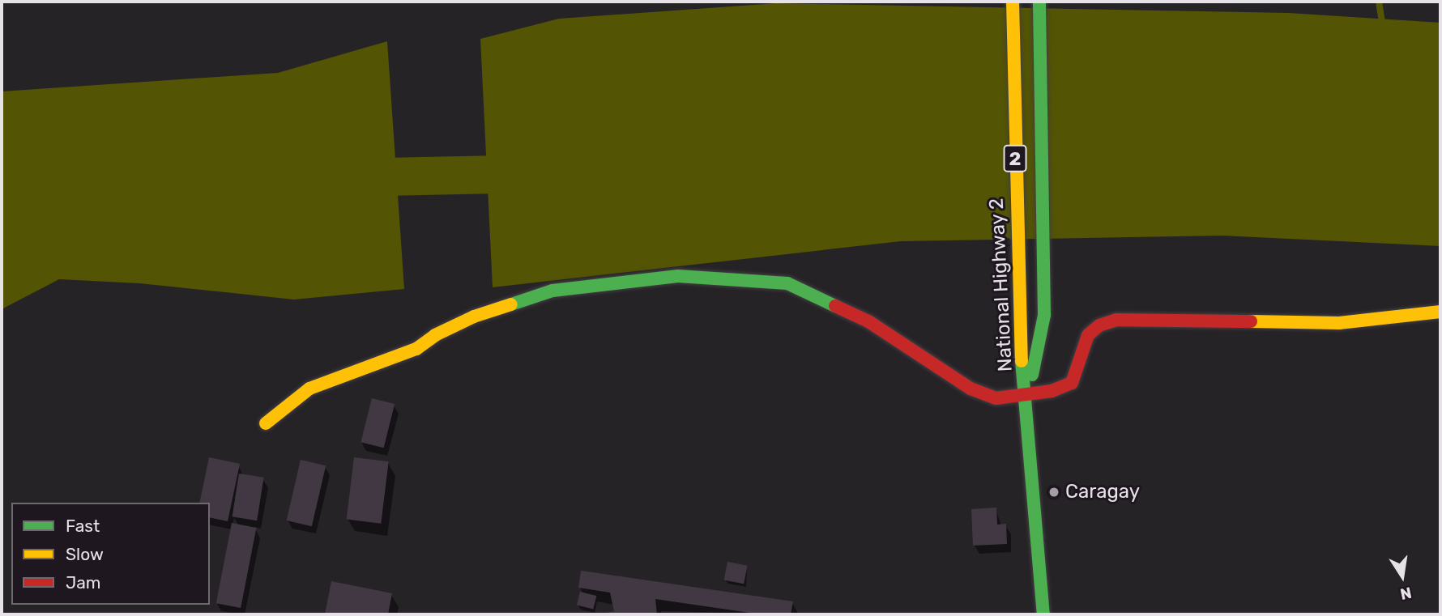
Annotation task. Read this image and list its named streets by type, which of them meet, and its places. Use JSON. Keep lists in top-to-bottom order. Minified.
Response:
{"streets":{"main road":["2","National Highway 2"]},"places":["Caragay"],"legend":["Fast","Slow","Jam"],"north":"bottom"}
